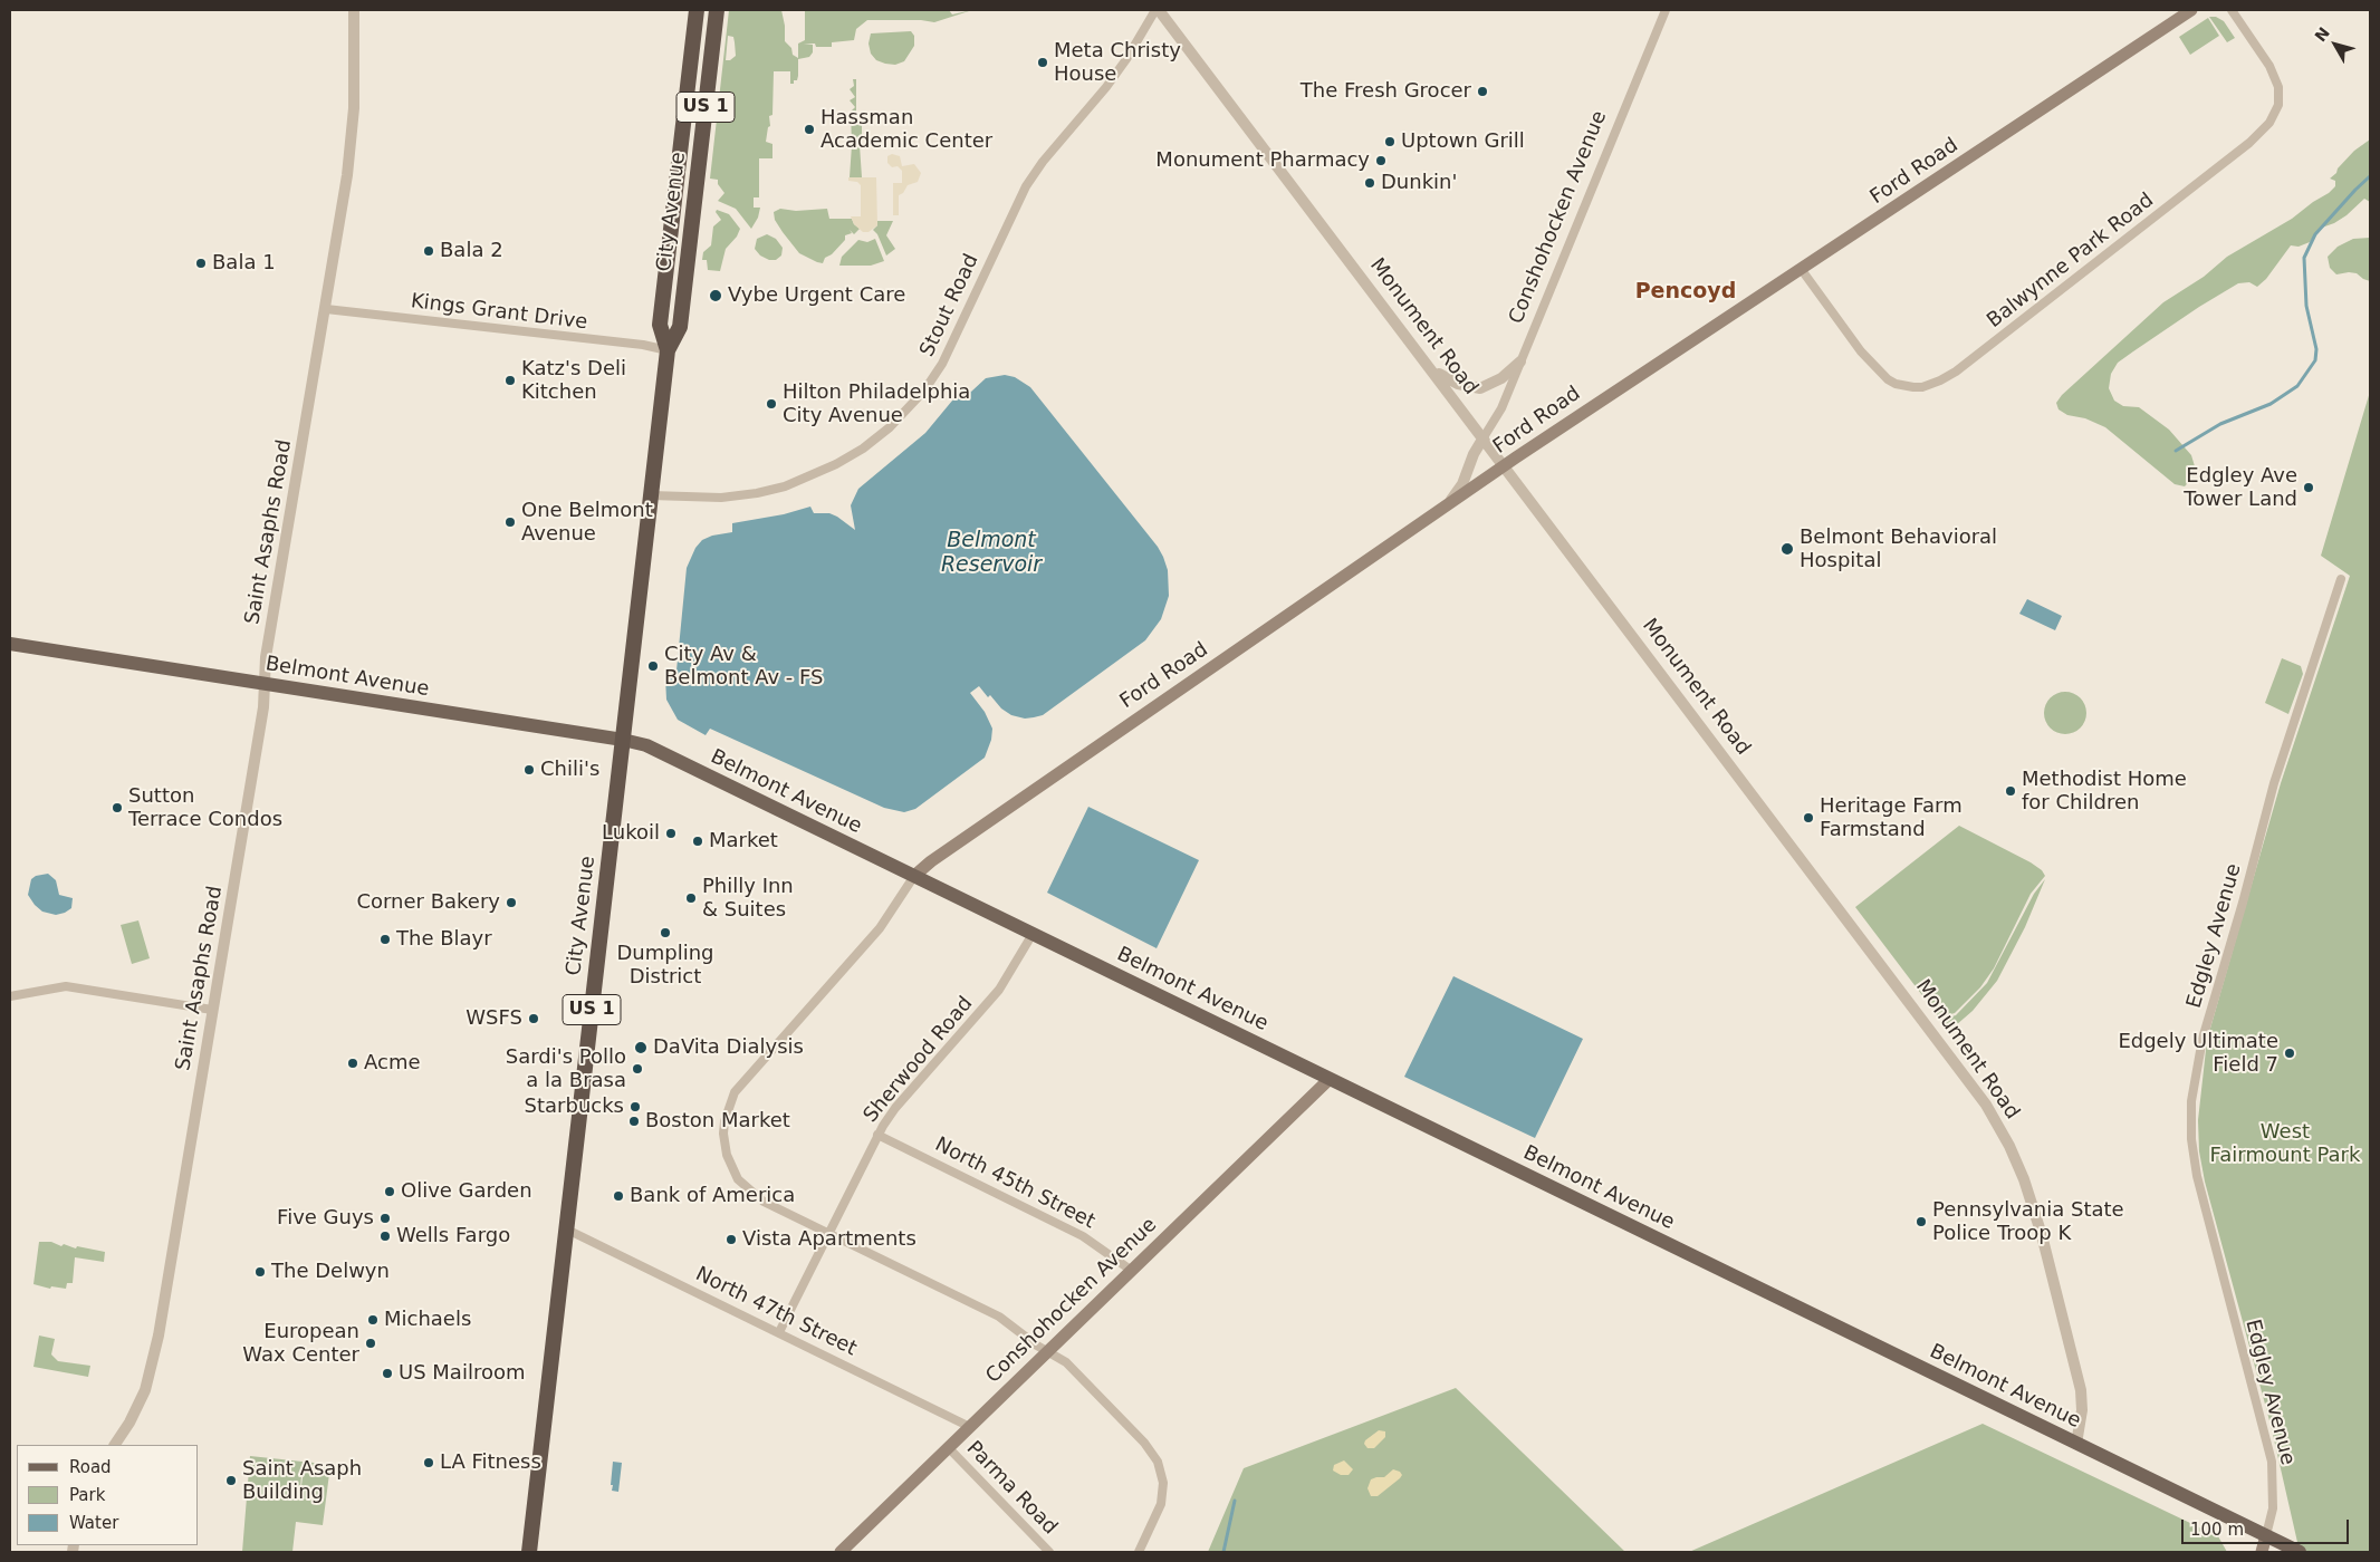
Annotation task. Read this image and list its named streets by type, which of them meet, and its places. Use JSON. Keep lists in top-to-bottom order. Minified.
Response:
{"streets":{"highway":["US 1","City Avenue"],"main road":["Ford Road","Conshohocken Avenue","Belmont Avenue"],"street":["Balwynne Park Road","Stout Road","Kings Grant Drive","Monument Road","Saint Asaphs Road","Edgley Avenue","Sherwood Road","North 45th Street","North 47th Street","Parma Road"]},"crossings":[["Ford Road","Balwynne Park Road"],["Ford Road","Monument Road"],["Ford Road","Belmont Avenue"],["City Avenue","Stout Road"],["City Avenue","Kings Grant Drive"],["City Avenue","Belmont Avenue"],["City Avenue","North 47th Street"],["Conshohocken Avenue","Monument Road"],["Conshohocken Avenue","Belmont Avenue"],["Conshohocken Avenue","North 45th Street"],["Conshohocken Avenue","North 47th Street"],["Conshohocken Avenue","Parma Road"],["Stout Road","Monument Road"],["Kings Grant Drive","Saint Asaphs Road"],["Monument Road","Belmont Avenue"],["Saint Asaphs Road","Belmont Avenue"],["Belmont Avenue","Edgley Avenue"],["Belmont Avenue","Sherwood Road"],["Sherwood Road","North 45th Street"],["Sherwood Road","North 47th Street"]],"districts":["Pencoyd"],"water":["Belmont Reservoir"],"parks":["West Fairmount Park"],"places":["Meta Christy House","The Fresh Grocer","Hassman Academic Center","Uptown Grill","Monument Pharmacy","Dunkin'","Bala 2","Bala 1","Vybe Urgent Care","Katz's Deli Kitchen","Hilton Philadelphia City Avenue","Edgley Ave Tower Land","One Belmont Avenue","Belmont Behavioral Hospital","City Av & Belmont Av - FS","Chili's","Methodist Home for Children","Sutton Terrace Condos","Heritage Farm Farmstand","Lukoil","Market","Philly Inn & Suites","Corner Bakery","Dumpling District","The Blayr","WSFS","DaVita Dialysis","Edgely Ultimate Field 7","Acme","Sardi's Pollo a la Brasa","Starbucks","Boston Market","Olive Garden","Bank of America","Five Guys","Pennsylvania State Police Troop K","Wells Fargo","Vista Apartments","The Delwyn","Michaels","European Wax Center","US Mailroom","LA Fitness","Saint Asaph Building"],"legend":["Road","Park","Water"],"scale_bar":"100 m","north":"top left"}
